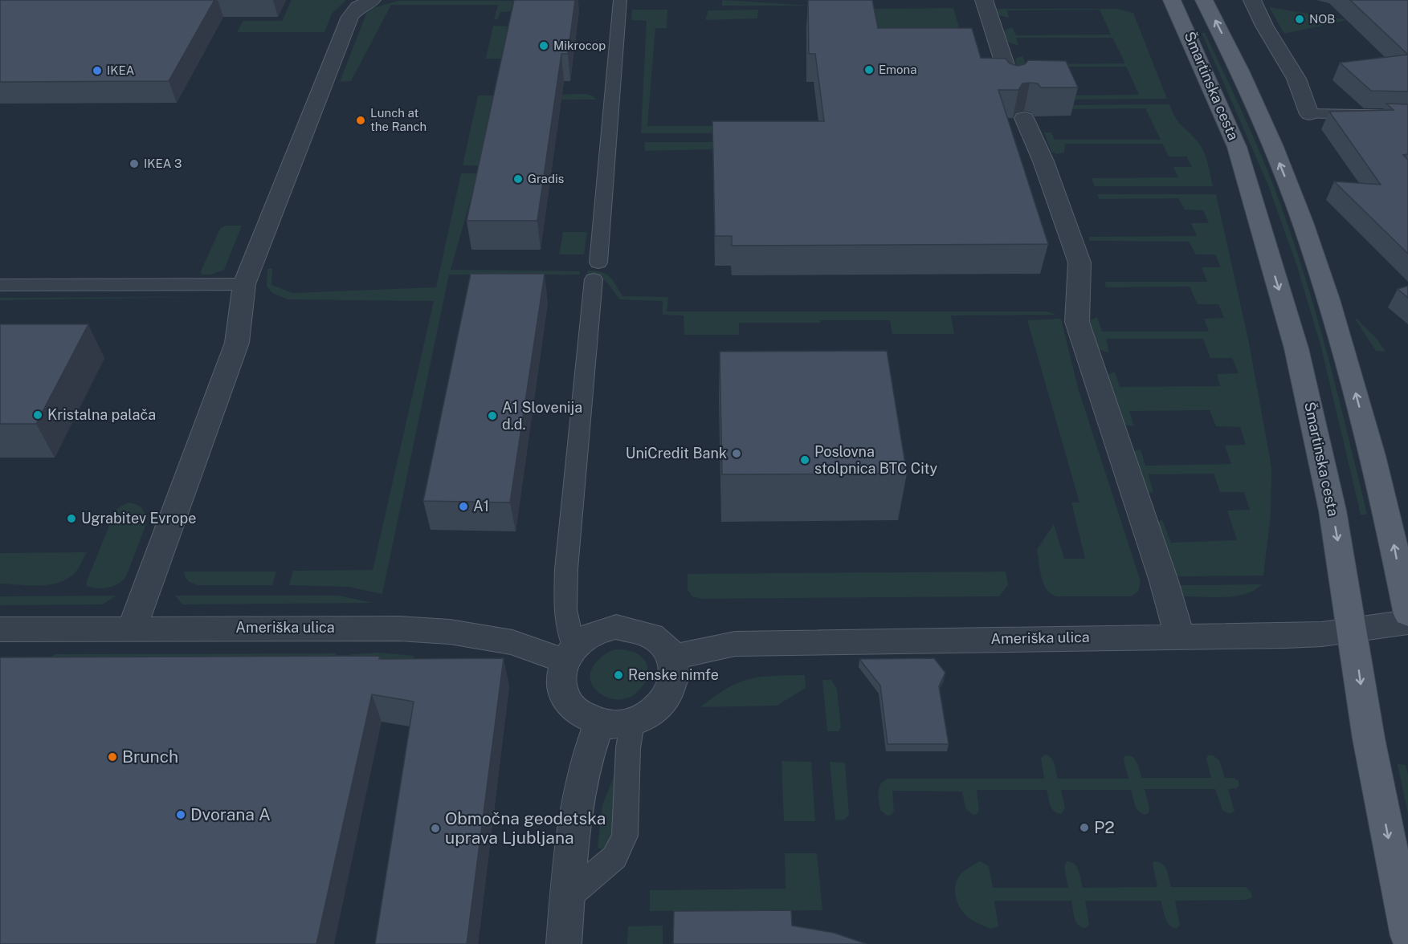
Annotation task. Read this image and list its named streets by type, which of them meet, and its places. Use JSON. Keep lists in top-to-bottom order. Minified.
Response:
{"streets":{"main road":["Šmartinska cesta"],"street":["Ameriška ulica"]},"crossings":[["Šmartinska cesta","Ameriška ulica"]],"places":["NOB","Mikrocop","Emona","IKEA","Lunch at the Ranch","IKEA 3","Gradis","Kristalna palača","A1 Slovenija d.d.","UniCredit Bank","Poslovna stolpnica BTC City","A1","Ugrabitev Evrope","Renske nimfe","Brunch","Dvorana A","P2","Območna geodetska uprava Ljubljana"]}
